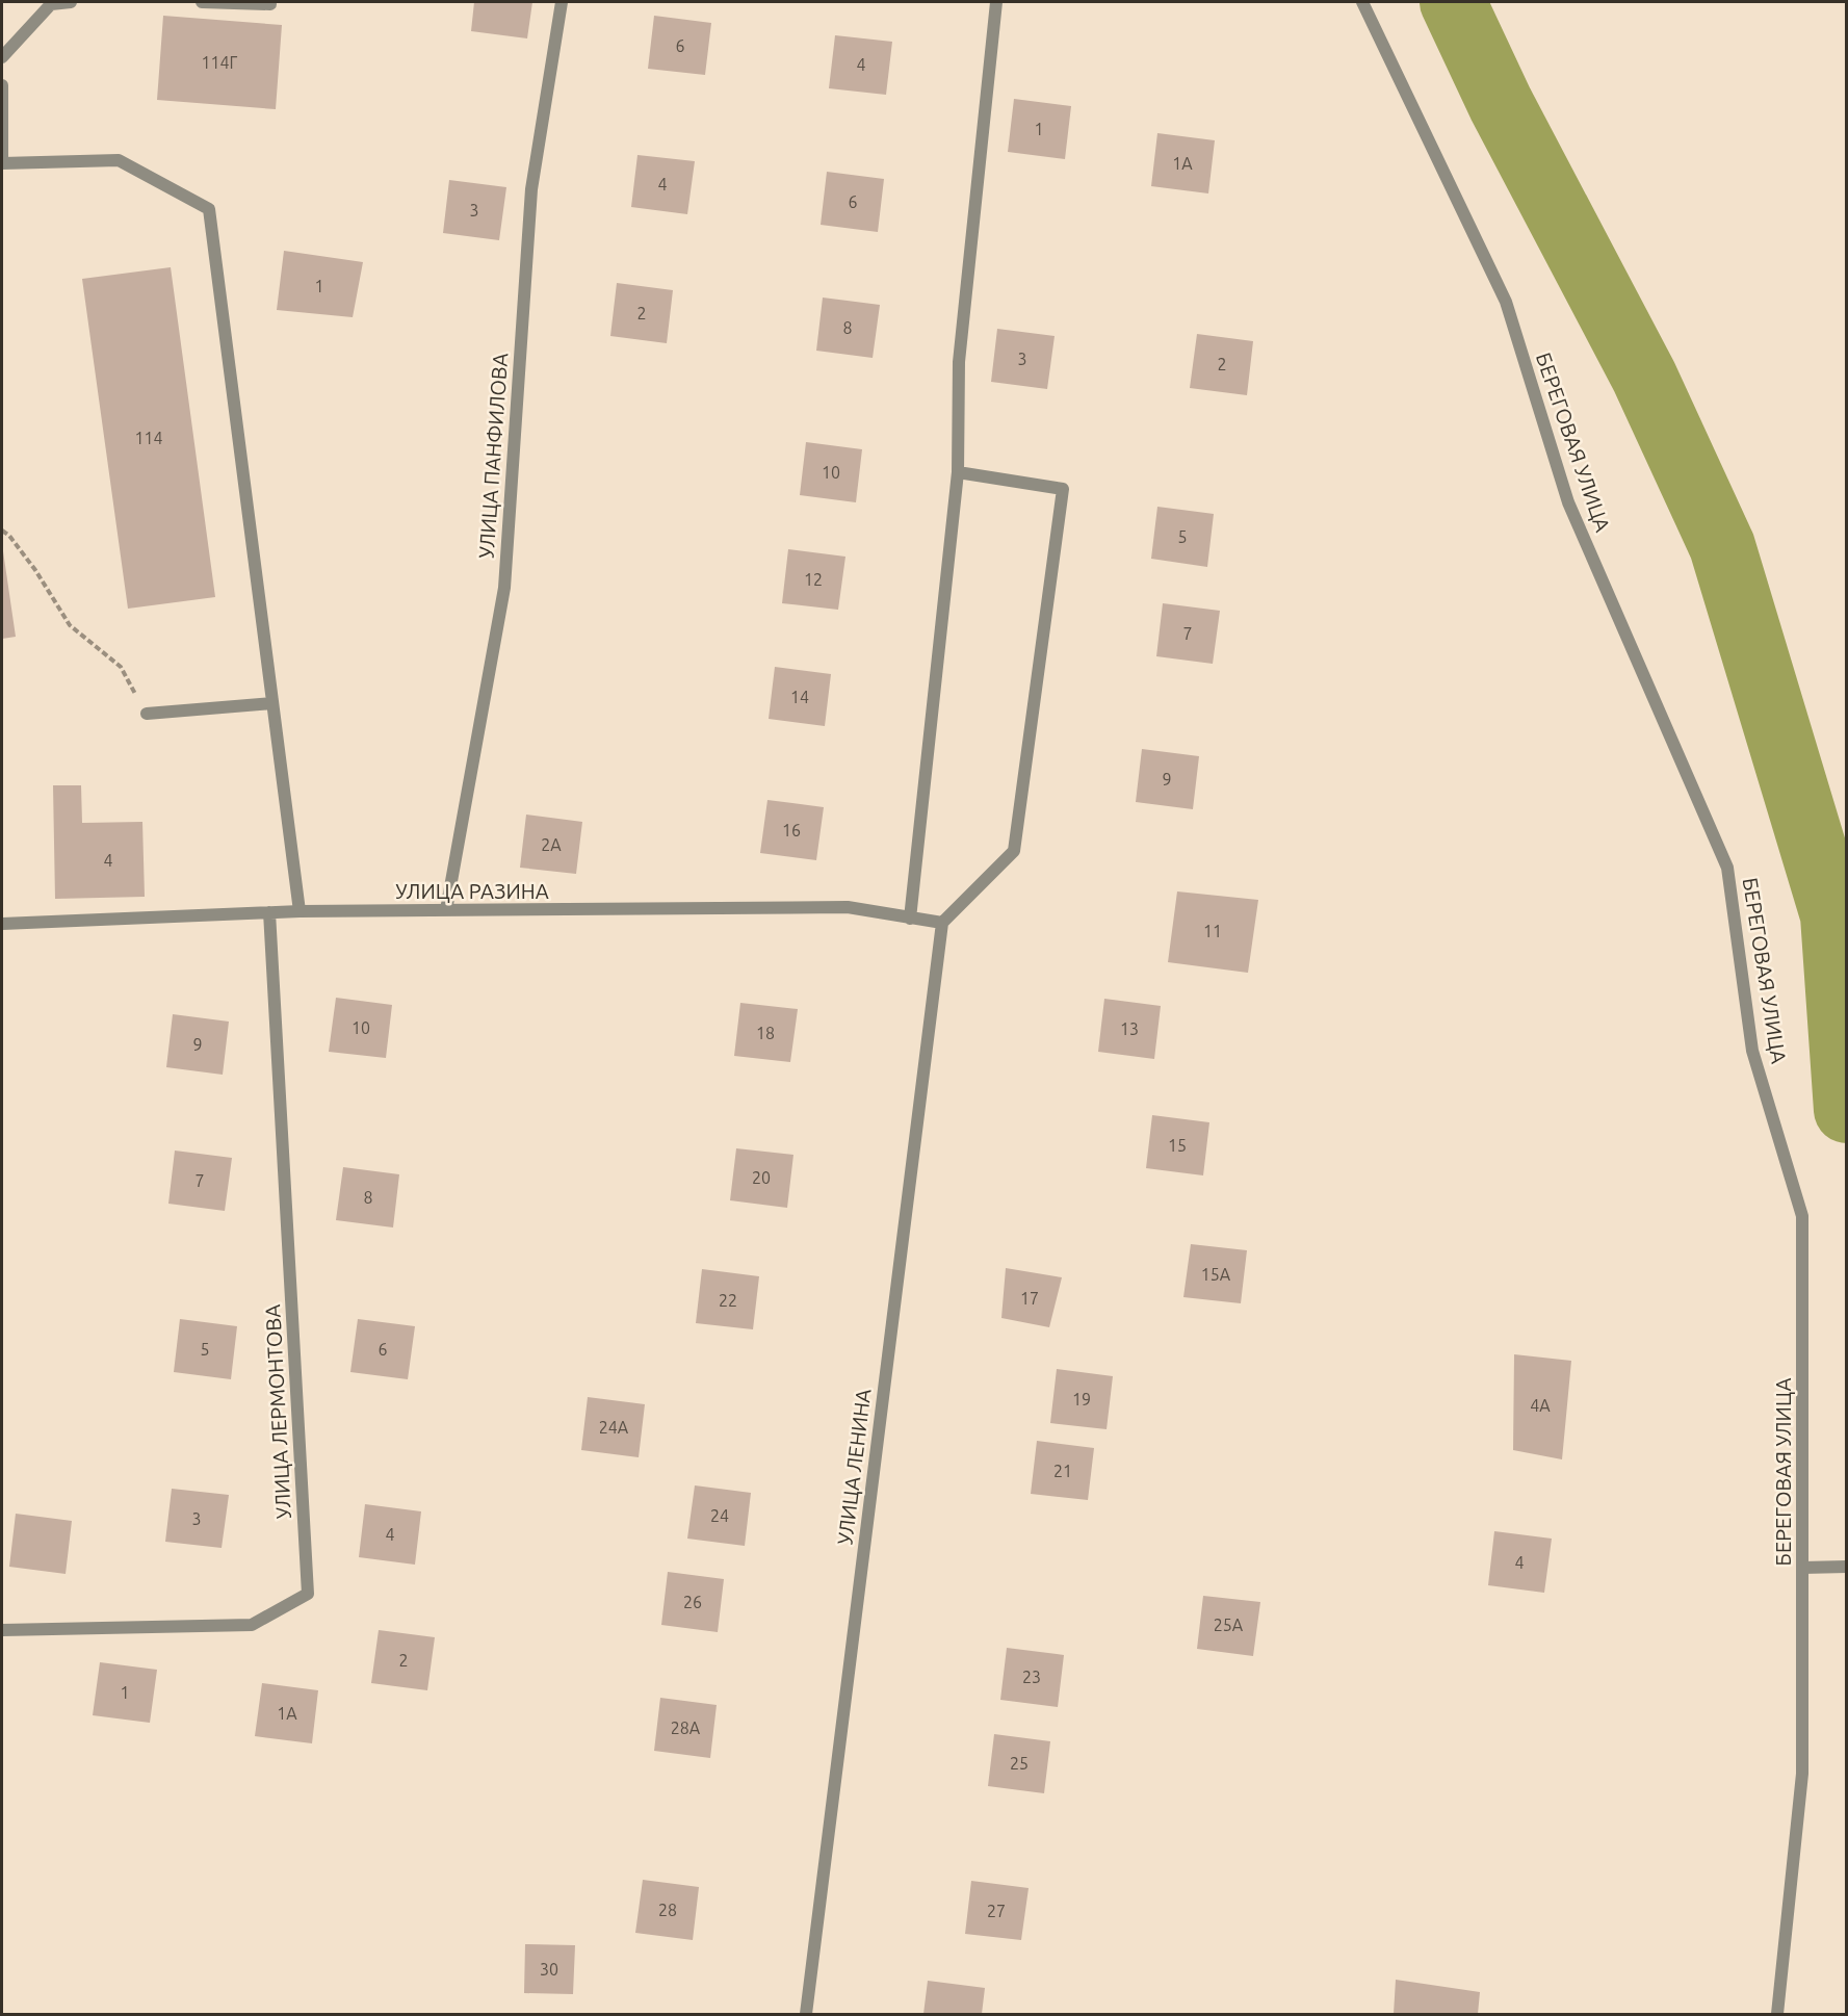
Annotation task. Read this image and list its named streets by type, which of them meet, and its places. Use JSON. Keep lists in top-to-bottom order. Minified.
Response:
{"streets":{"street":["БЕРЕГОВАЯ УЛИЦА","УЛИЦА ПАНФИЛОВА","УЛИЦА РАЗИНА","УЛИЦА ЛЕРМОНТОВА","УЛИЦА ЛЕНИНА"]},"crossings":[["УЛИЦА ПАНФИЛОВА","УЛИЦА РАЗИНА"],["УЛИЦА РАЗИНА","УЛИЦА ЛЕРМОНТОВА"],["УЛИЦА РАЗИНА","УЛИЦА ЛЕНИНА"]],"house_numbers":["6","114Г","4","1","1А","4","6","3","1","2","8","3","2","114","10","5","12","7","14","9","16","2А","4","11","10","13","18","9","15","20","7","8","15А","17","22","5","6","19","4А","24А","21","24","3","4","4","26","25А","2","23","1","1А","28А","25","28","27","30"]}
